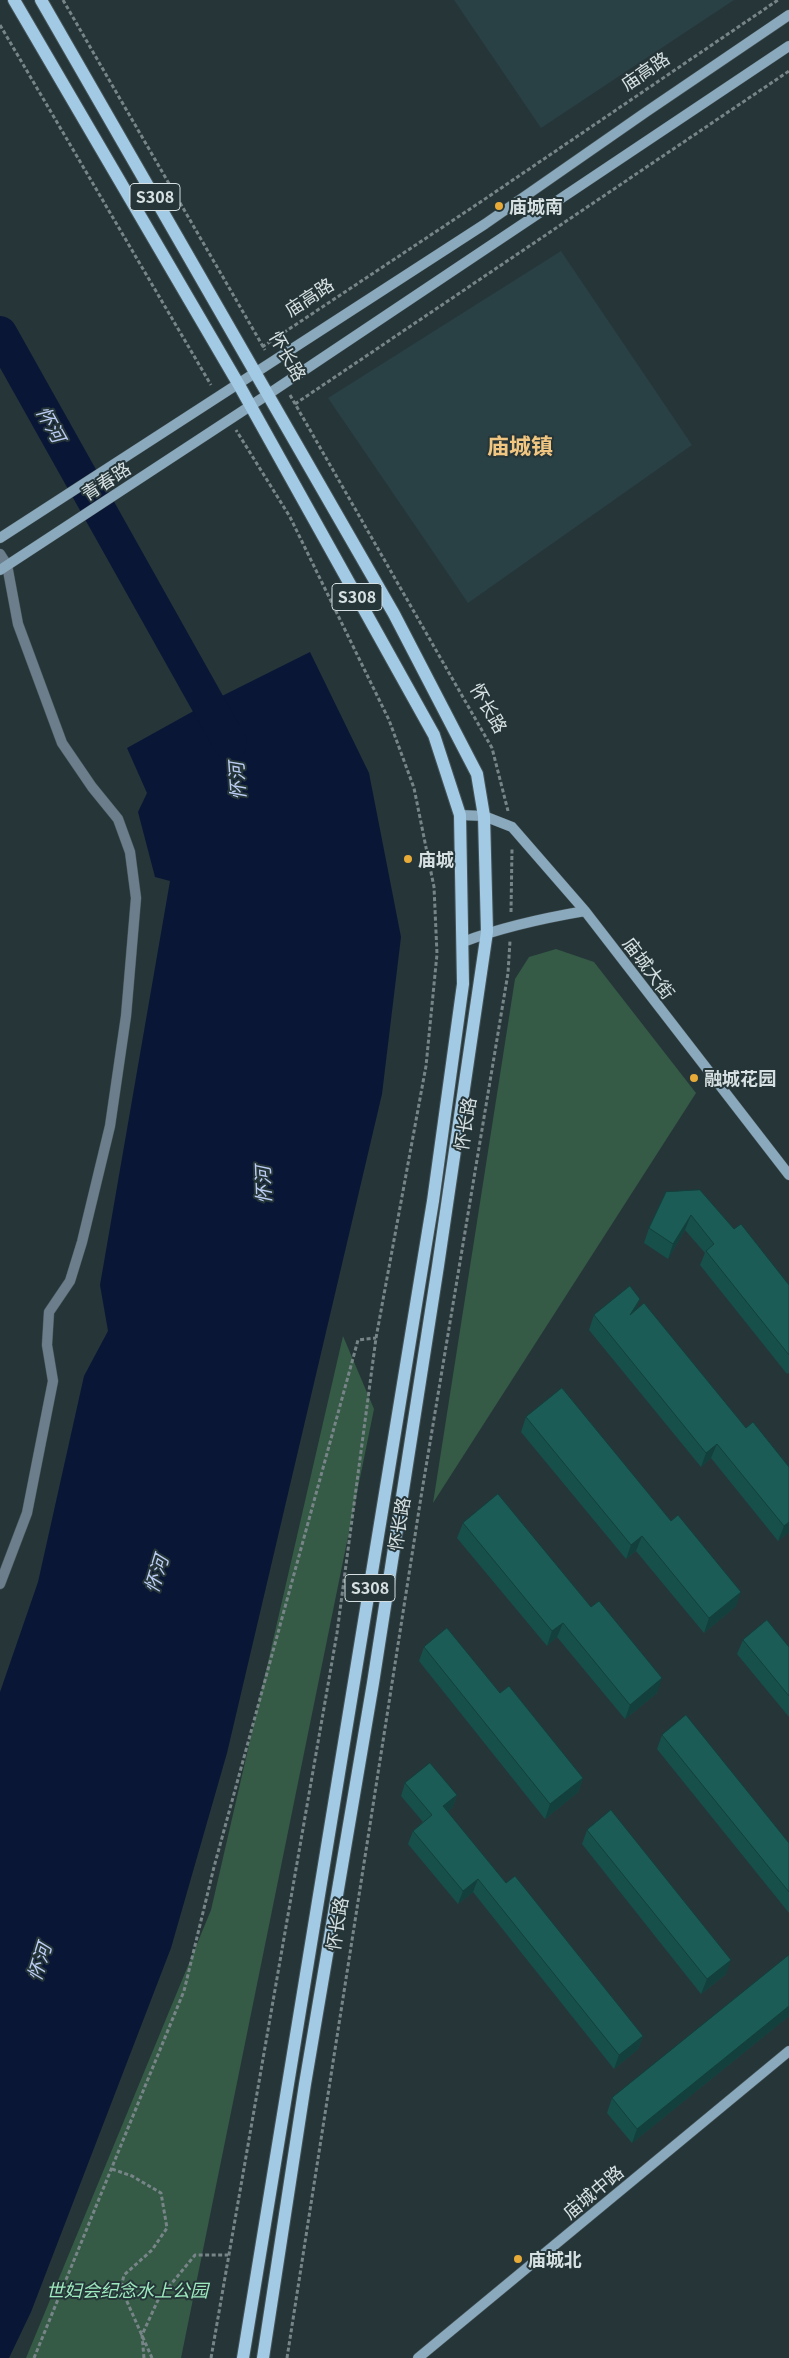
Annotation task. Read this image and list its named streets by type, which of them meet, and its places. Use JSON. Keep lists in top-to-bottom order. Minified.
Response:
{"streets":{"main road":["庙高路","S308","怀长路","青春路","庙城大街","庙城中路"]},"crossings":[["庙高路","怀长路"],["庙高路","青春路"],["怀长路","庙城大街"]],"districts":["庙城镇"],"water":["怀河"],"parks":["世妇会纪念水上公园"],"places":["庙城南","庙城","融城花园","庙城北"]}
